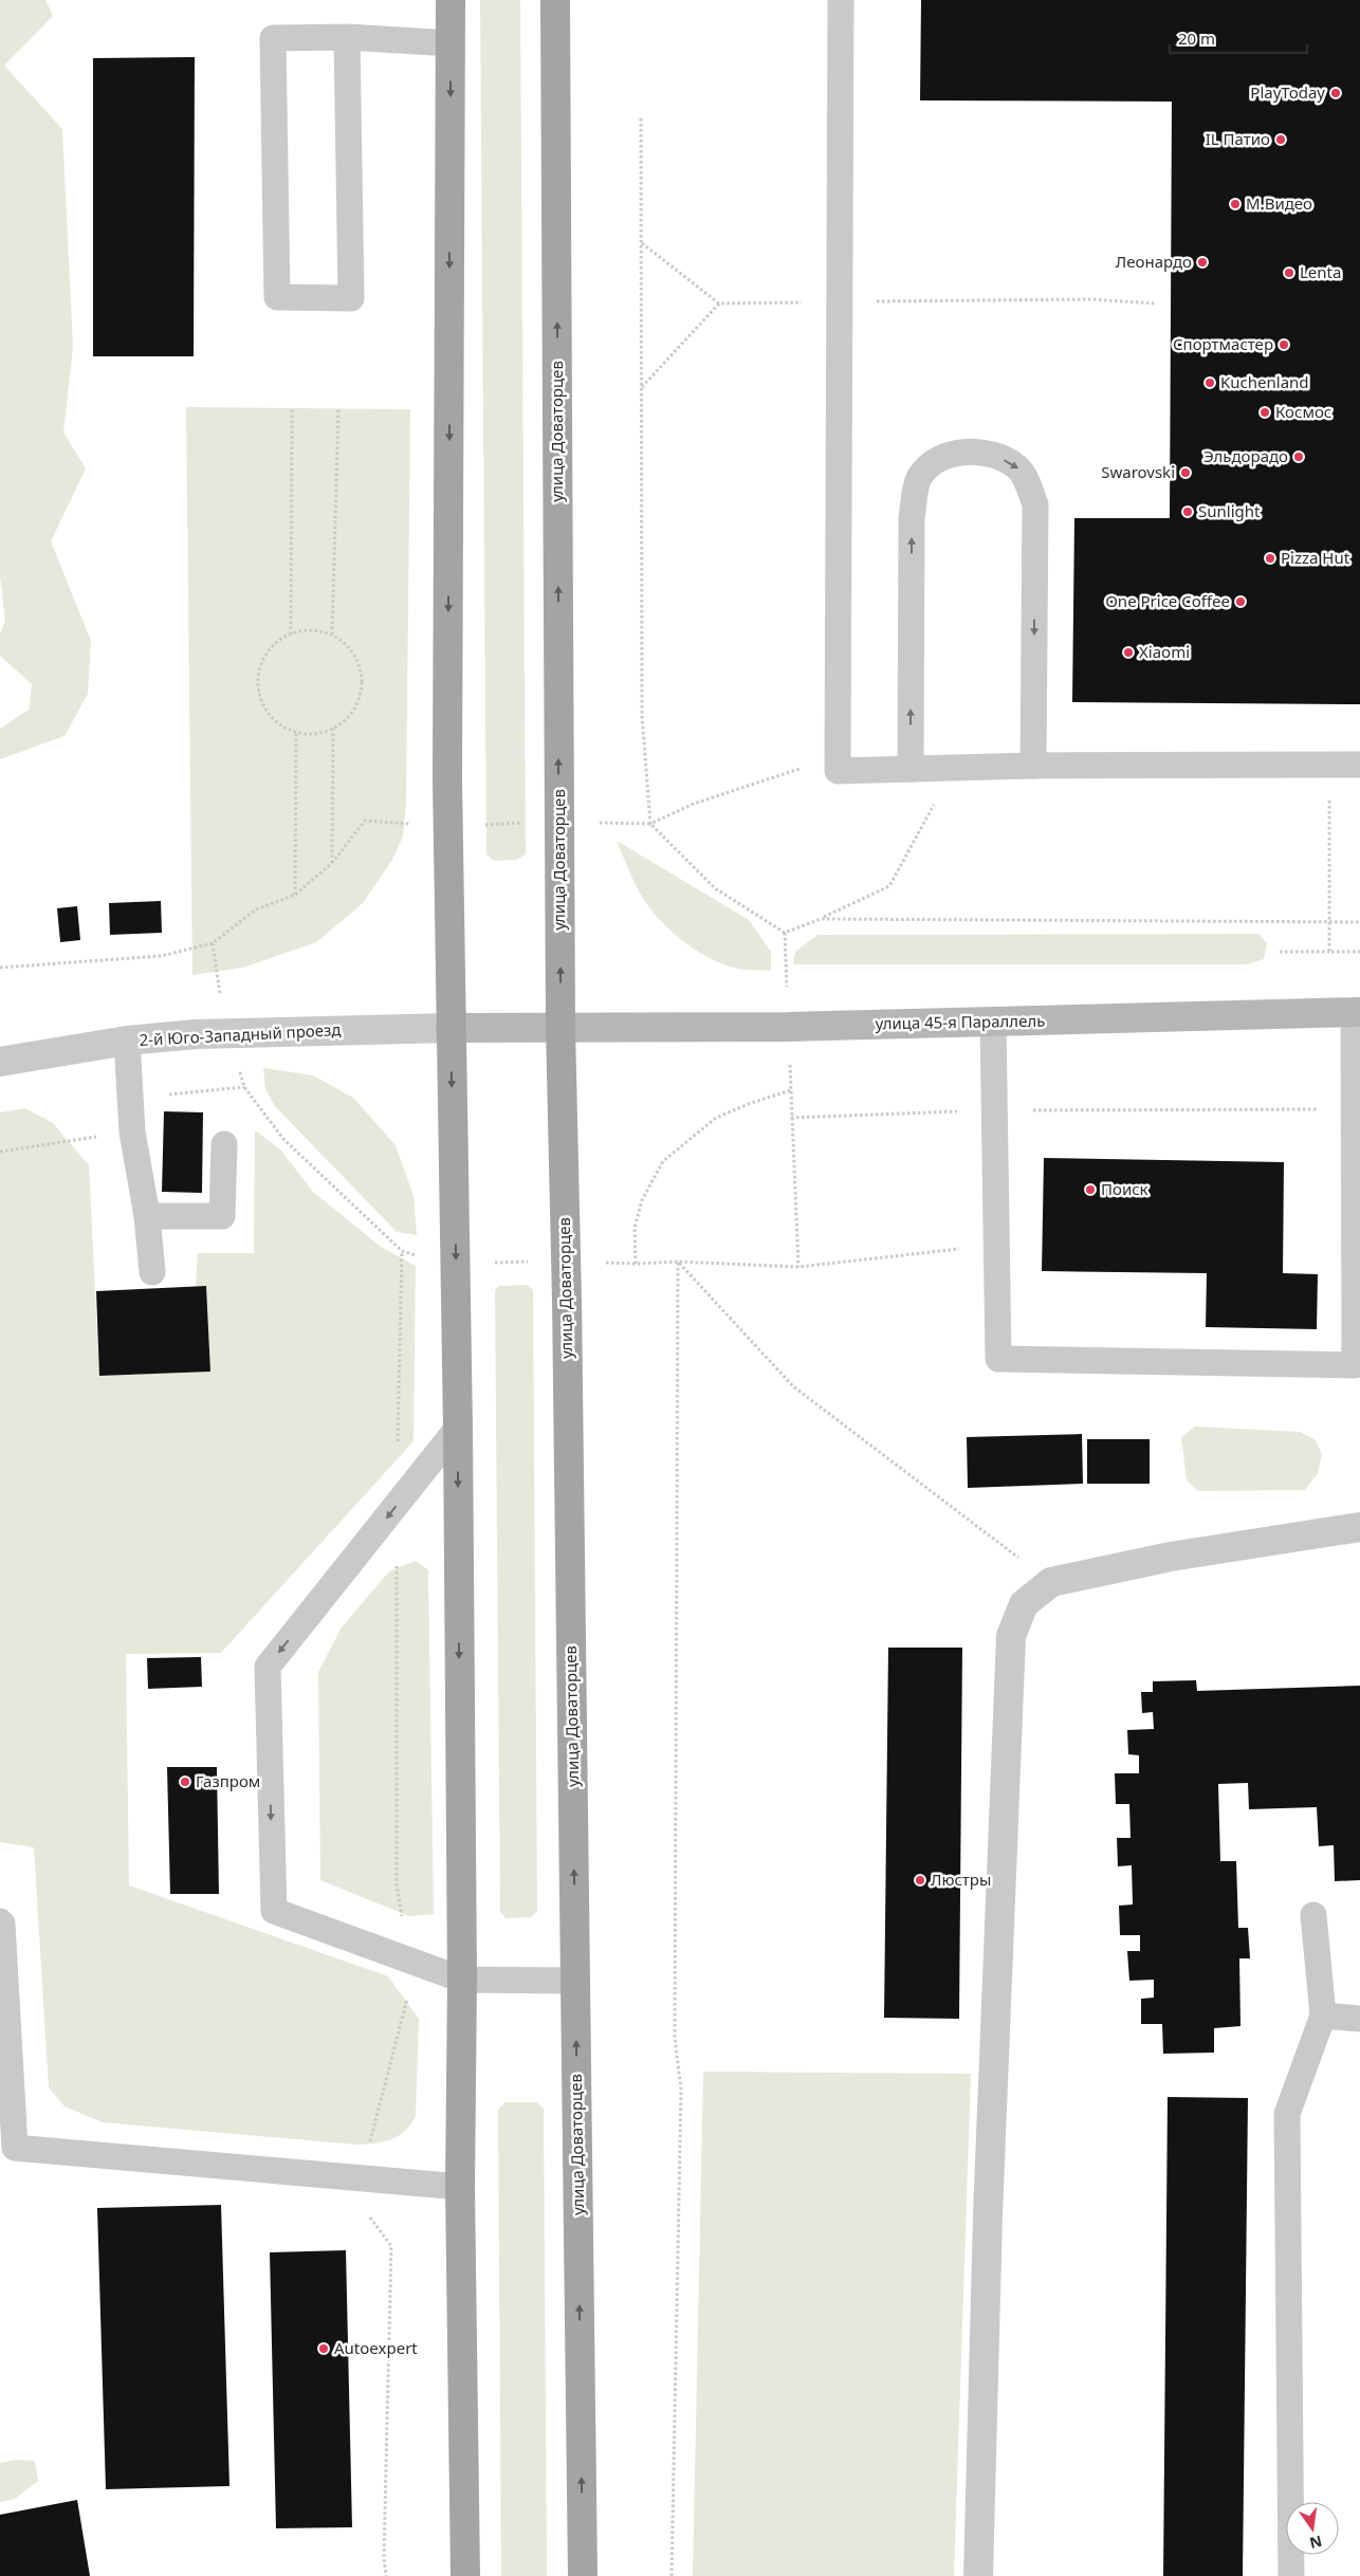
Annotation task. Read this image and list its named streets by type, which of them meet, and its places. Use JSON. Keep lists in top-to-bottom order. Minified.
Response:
{"streets":{"main road":["улица Доваторцев","улица 45-я Параллель"],"street":["2-й Юго-Западный проезд"]},"crossings":[["улица Доваторцев","улица 45-я Параллель"],["улица 45-я Параллель","2-й Юго-Западный проезд"]],"places":["PlayToday","IL Патио","М.Видео","Леонардо","Lenta","Спортмастер","Kuchenland","Космос","Эльдорадо","Swarovski","Sunlight","Pizza Hut","One Price Coffee","Xiaomi","Поиск","Газпром","Люстры","Autoexpert"],"scale_bar":"20 m","north":"bottom"}
